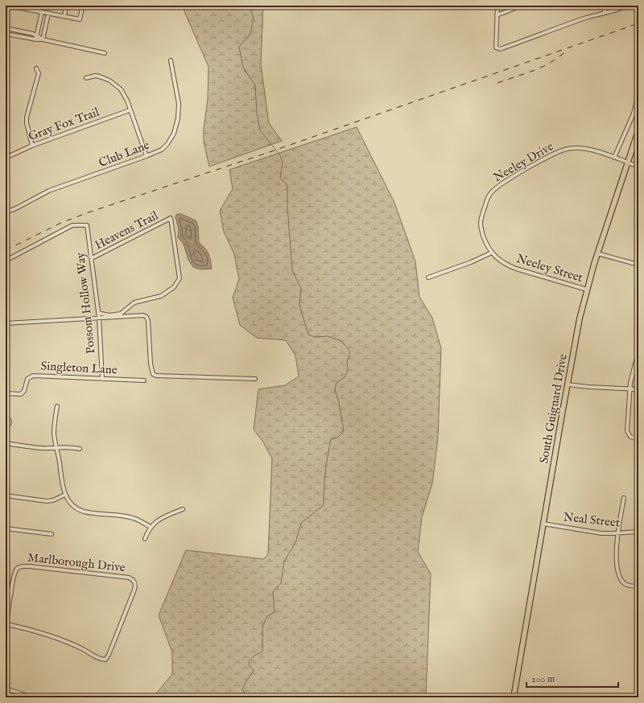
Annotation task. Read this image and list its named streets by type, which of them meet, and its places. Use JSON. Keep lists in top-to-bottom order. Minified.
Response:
{"streets":{"highway":["South Guignard Drive"],"street":["Gray Fox Trail","Club Lane","Neeley Drive","Heavens Trail","Neeley Street","Possom Hollow Way","Singleton Lane","Neal Street","Marlborough Drive"]},"crossings":[["Neeley Drive","Neeley Street"],["Neeley Drive","South Guignard Drive"],["Heavens Trail","Possom Hollow Way"],["Neeley Street","South Guignard Drive"],["Possom Hollow Way","Singleton Lane"],["South Guignard Drive","Neal Street"]],"scale_bar":"200 m"}
